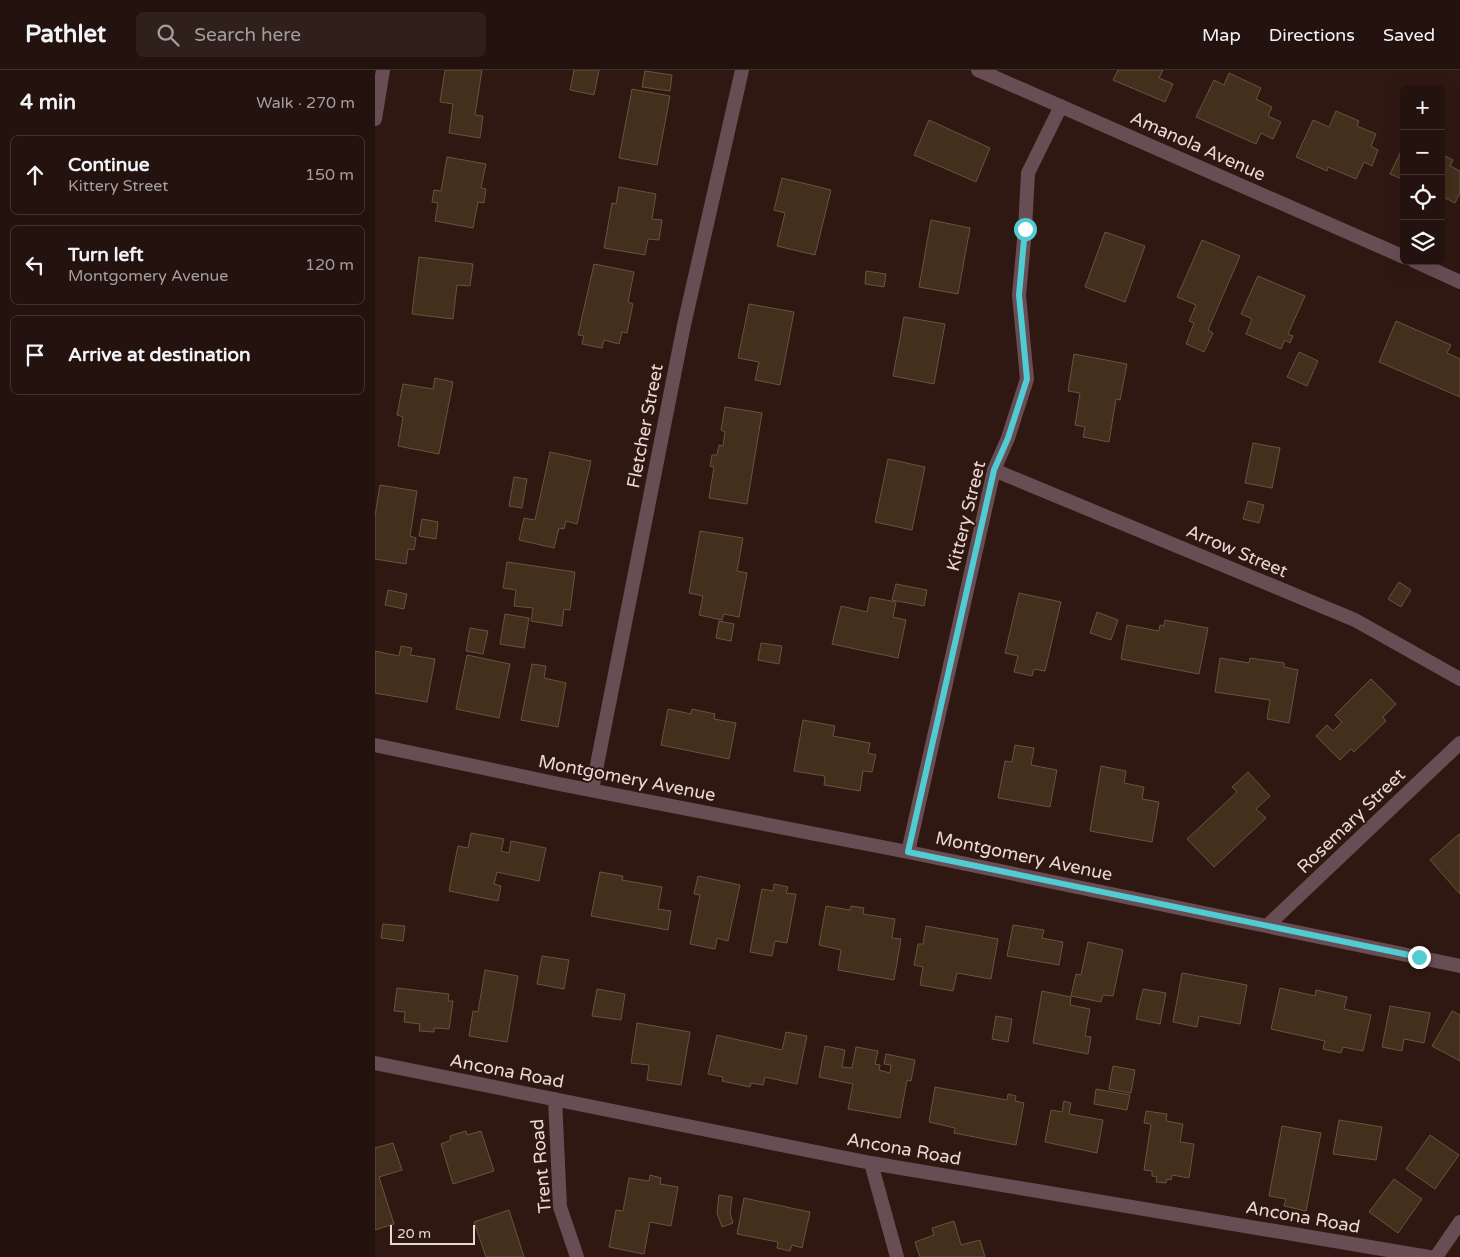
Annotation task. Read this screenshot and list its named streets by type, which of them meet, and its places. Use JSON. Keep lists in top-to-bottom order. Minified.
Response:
{"streets":{"street":["Amanola Avenue","Fletcher Street","Kittery Street","Arrow Street","Montgomery Avenue","Rosemary Street","Ancona Road","Trent Road"]},"crossings":[["Amanola Avenue","Kittery Street"],["Fletcher Street","Montgomery Avenue"],["Kittery Street","Arrow Street"],["Kittery Street","Montgomery Avenue"],["Montgomery Avenue","Rosemary Street"],["Ancona Road","Trent Road"]],"scale_bar":"20 m","page":{"header":"Pathlet","search":"Search here","nav":["Map","Directions","Saved"],"heading":["4 min","Walk · 270 m"],"map_buttons":["+","−"],"list":[["Continue","Kittery Street","150 m"],["Turn left","Montgomery Avenue","120 m"],"Arrive at destination"],"scale":"20 m"}}
